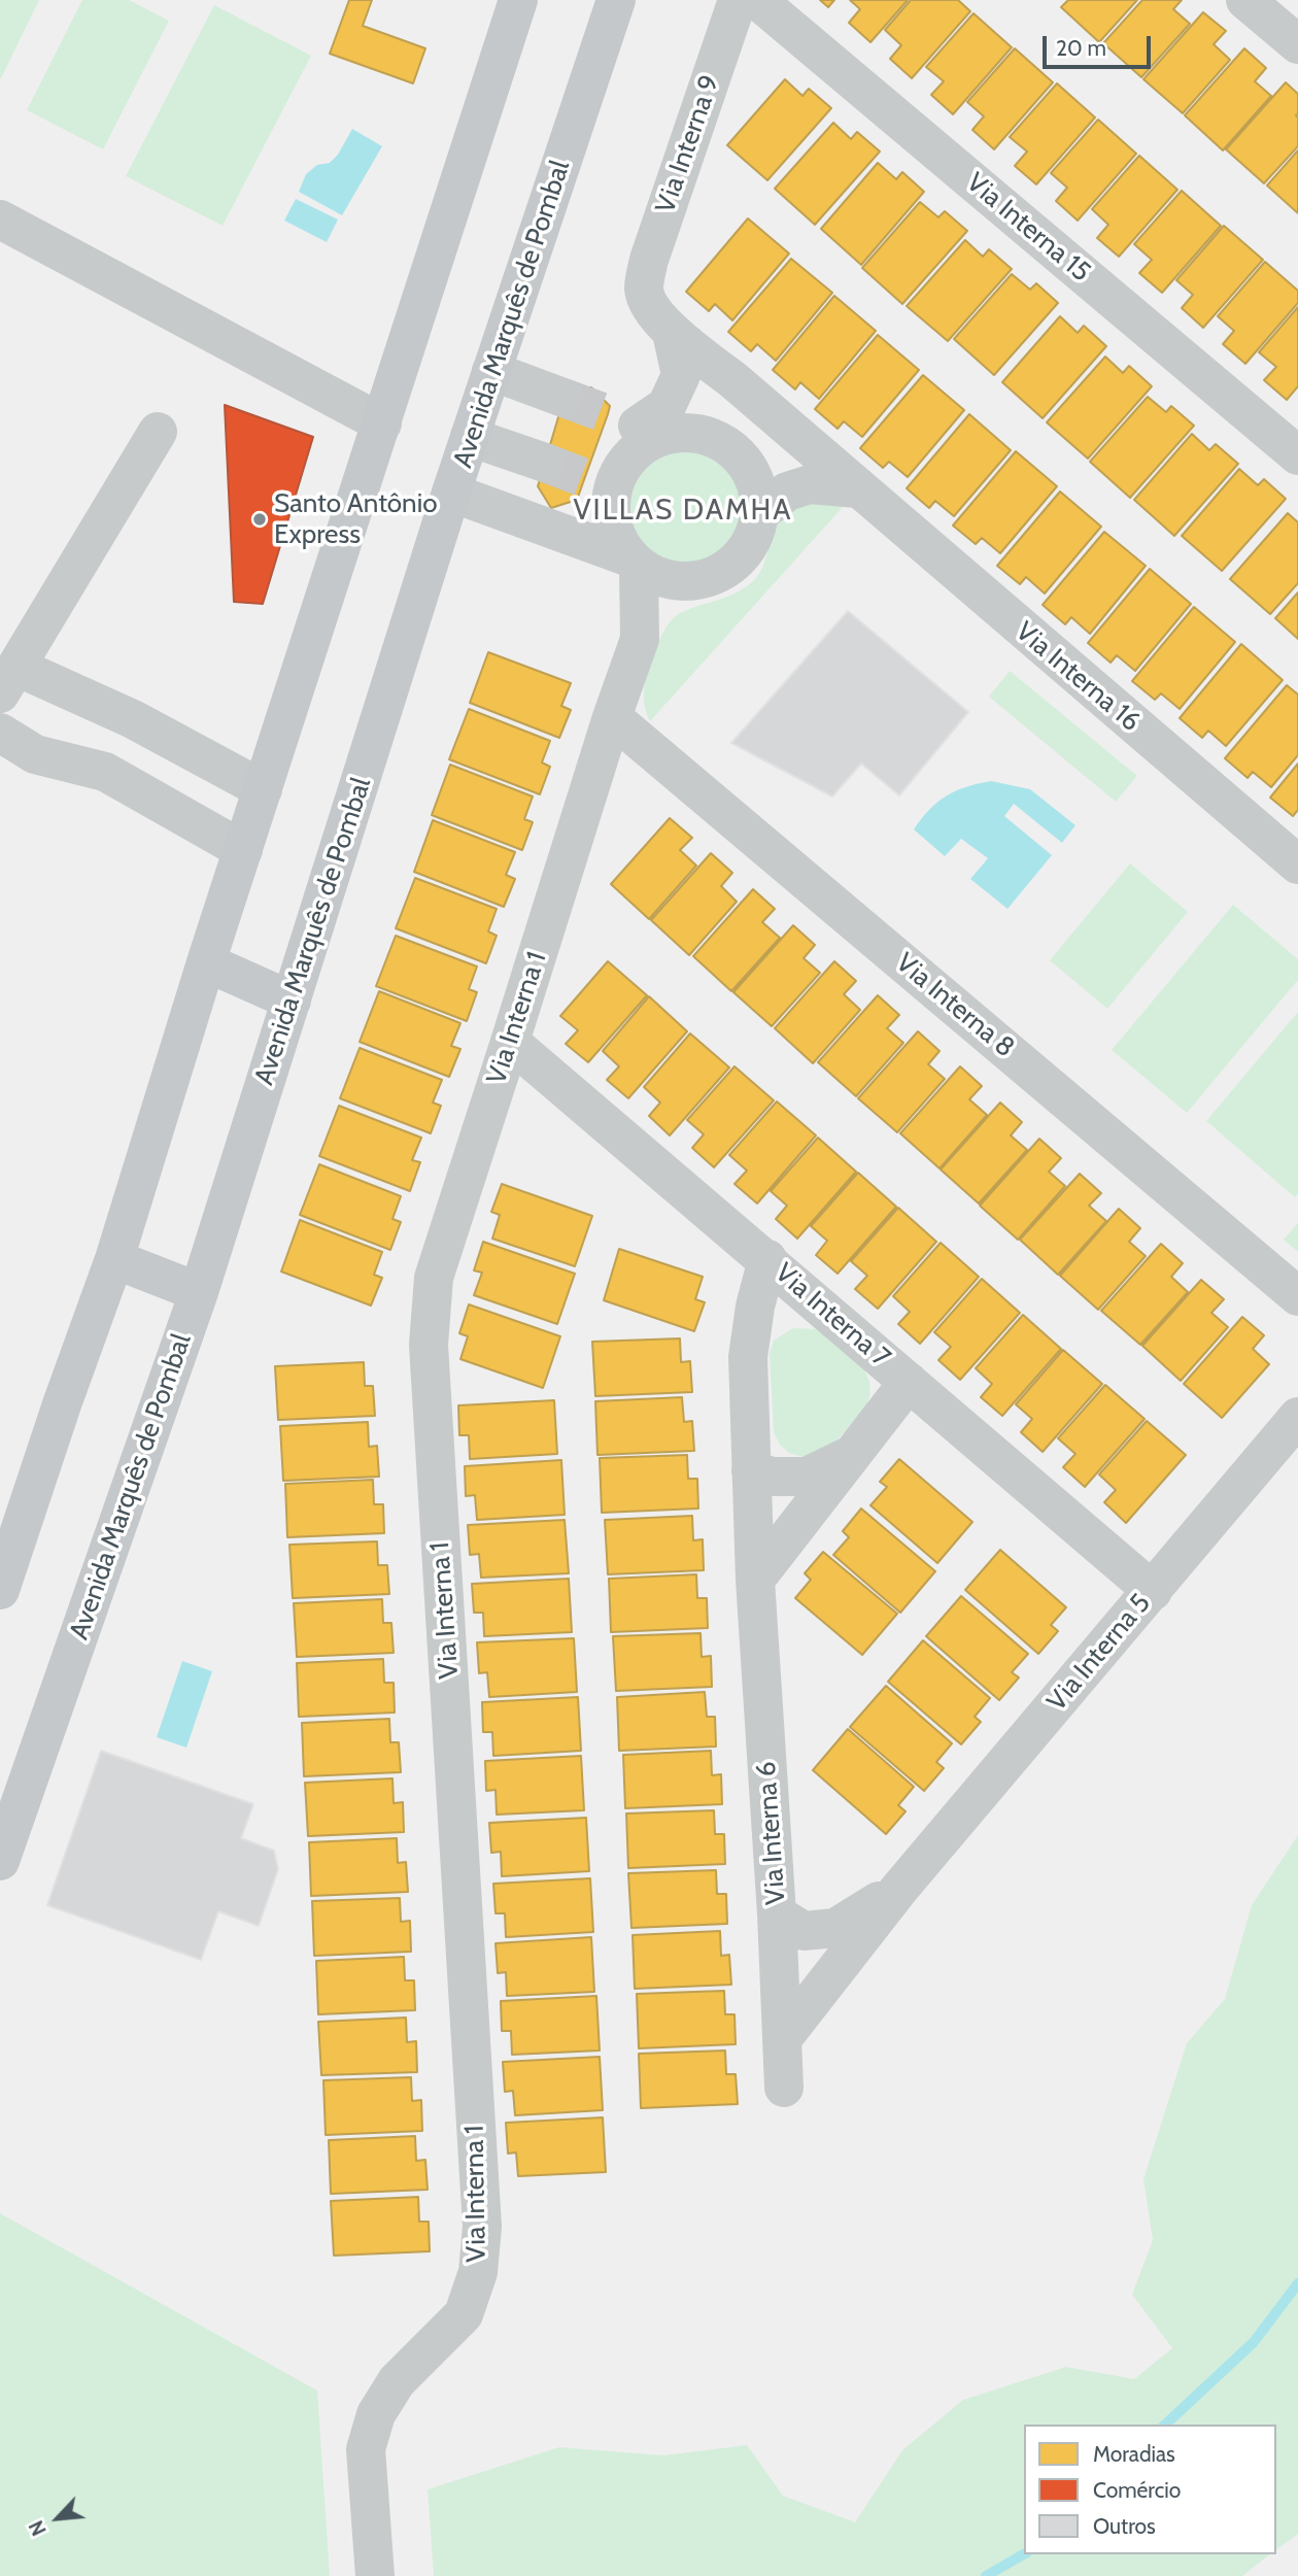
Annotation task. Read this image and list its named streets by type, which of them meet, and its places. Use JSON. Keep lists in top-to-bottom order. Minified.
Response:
{"streets":{"main road":["Avenida Marquês de Pombal"],"street":["Via Interna 9","Via Interna 15","Via Interna 16","Via Interna 8","Via Interna 1","Via Interna 7","Via Interna 5","Via Interna 6"]},"crossings":[["Via Interna 9","Via Interna 16"],["Via Interna 8","Via Interna 1"],["Via Interna 1","Via Interna 7"],["Via Interna 7","Via Interna 5"],["Via Interna 7","Via Interna 6"],["Via Interna 5","Via Interna 6"]],"districts":["VILLAS DAMHA"],"places":["Santo Antônio Express"],"legend":["Moradias","Comércio","Outros"],"scale_bar":"20 m","north":"bottom left"}
